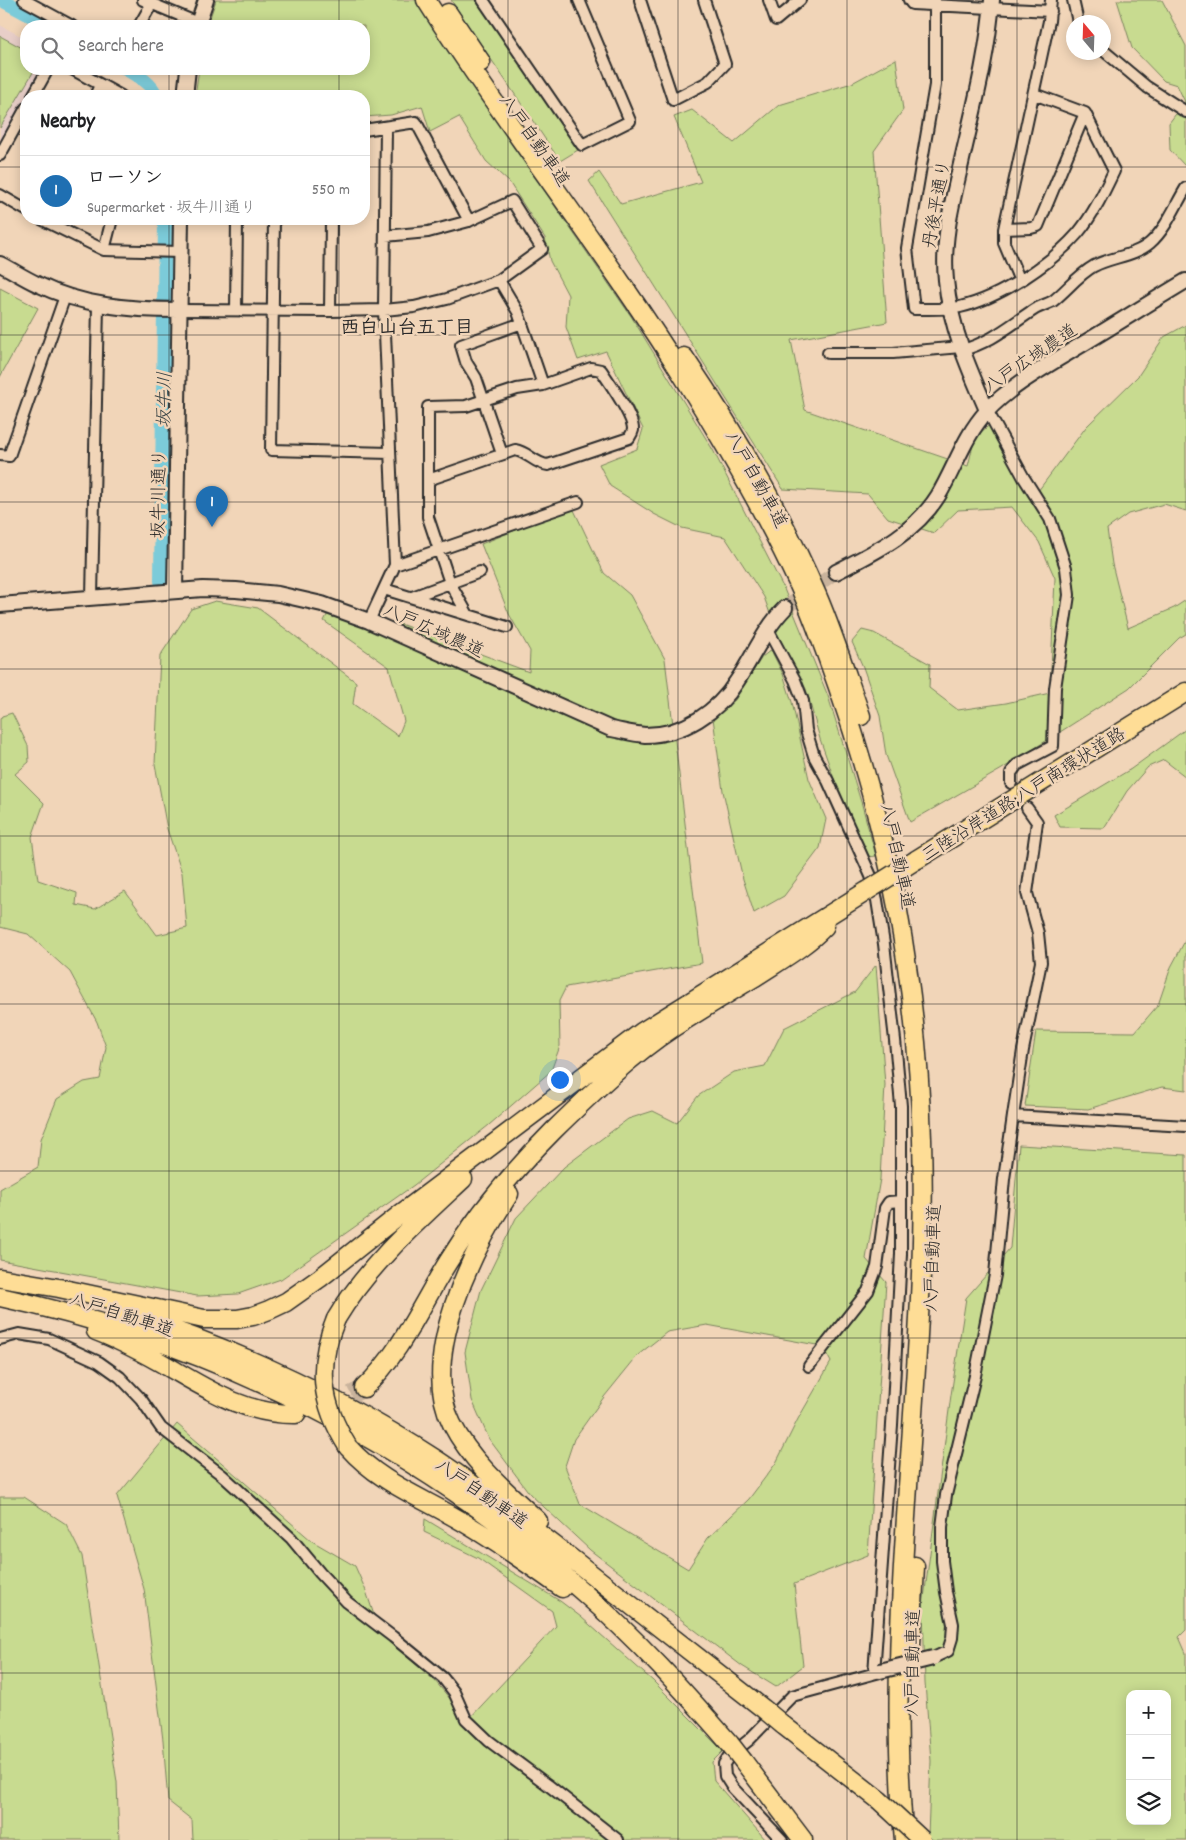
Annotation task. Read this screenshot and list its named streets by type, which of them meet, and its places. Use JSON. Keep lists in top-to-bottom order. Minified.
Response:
{"streets":{"highway":["八戸自動車道","三陸沿岸道路;八戸南環状道路"],"street":["丹後平通り","八戸広域農道","坂牛川通り"]},"crossings":[["丹後平通り","八戸広域農道"],["八戸広域農道","坂牛川通り"]],"districts":["西白山台五丁目"],"water":["坂牛川"],"north":"top","page":{"search":"Search here","heading":"Nearby","list":[{"mark":"1","name":"ローソン","note":"Supermarket · 坂牛川通り","value":"550 m"}],"pins":"1","map_buttons":["+","−"]}}
